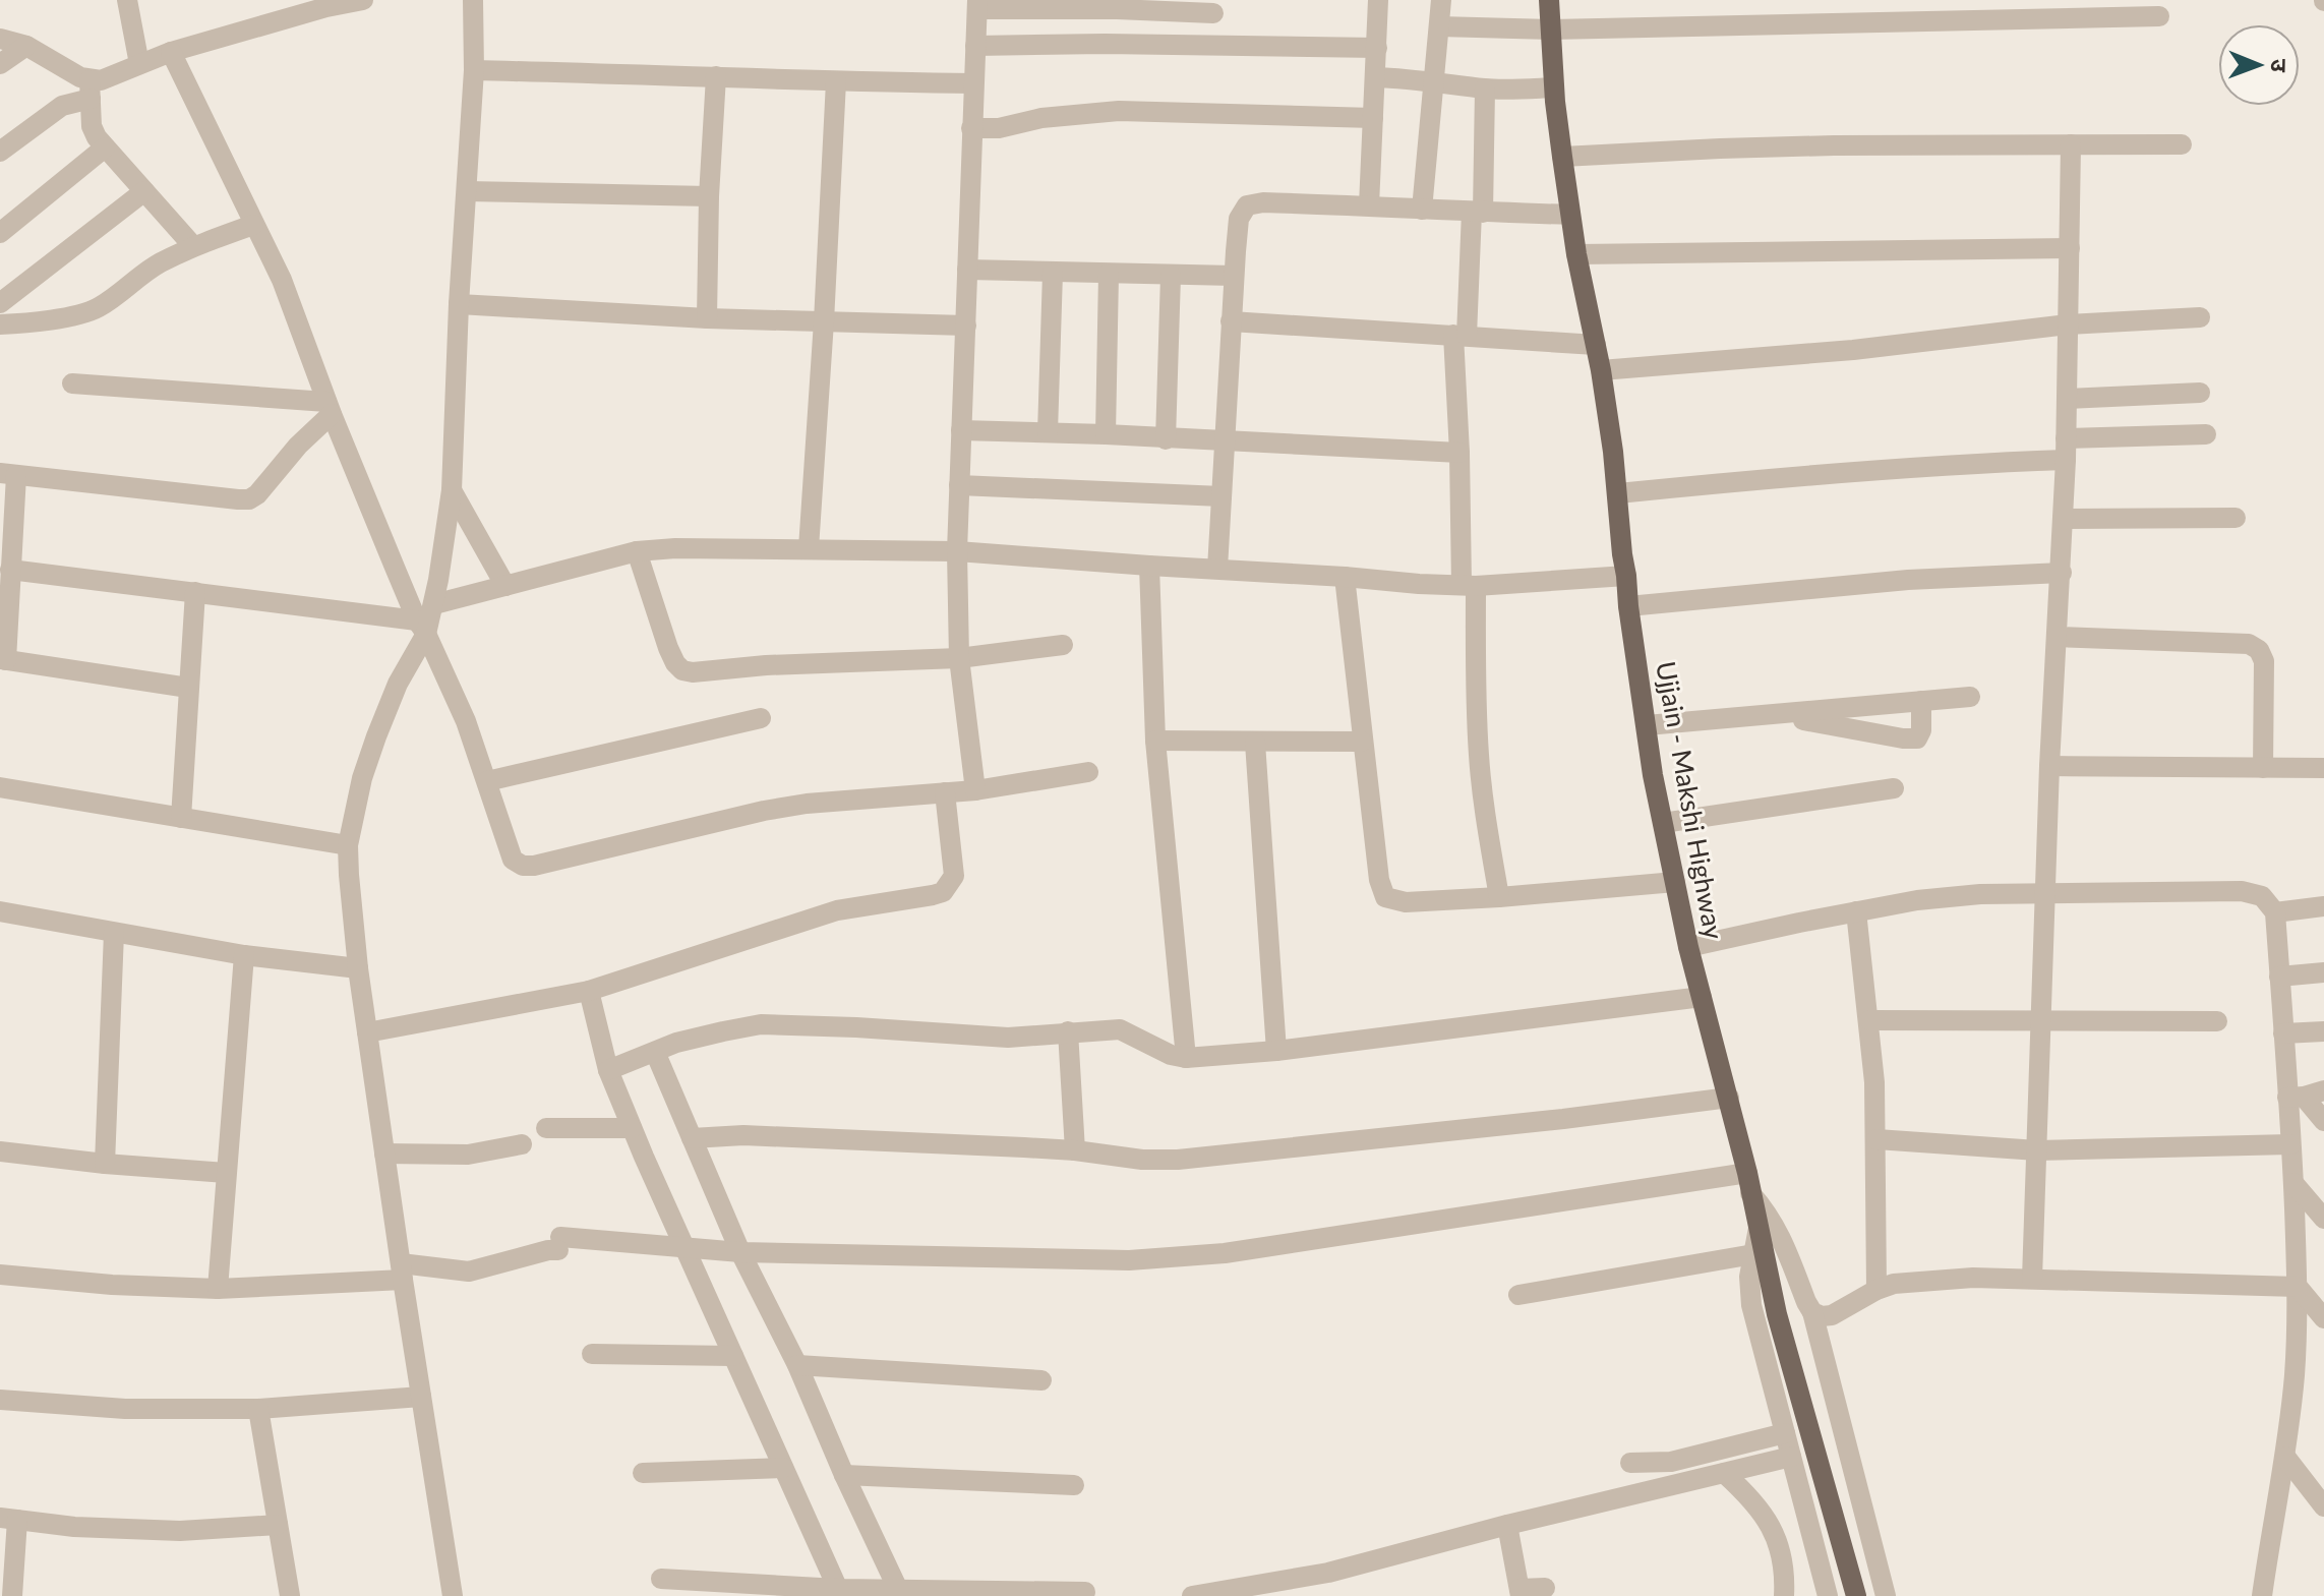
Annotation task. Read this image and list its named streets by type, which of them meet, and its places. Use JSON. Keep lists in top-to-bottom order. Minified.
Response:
{"streets":{"main road":["Ujjain - Makshi Highway"]},"north":"right"}
